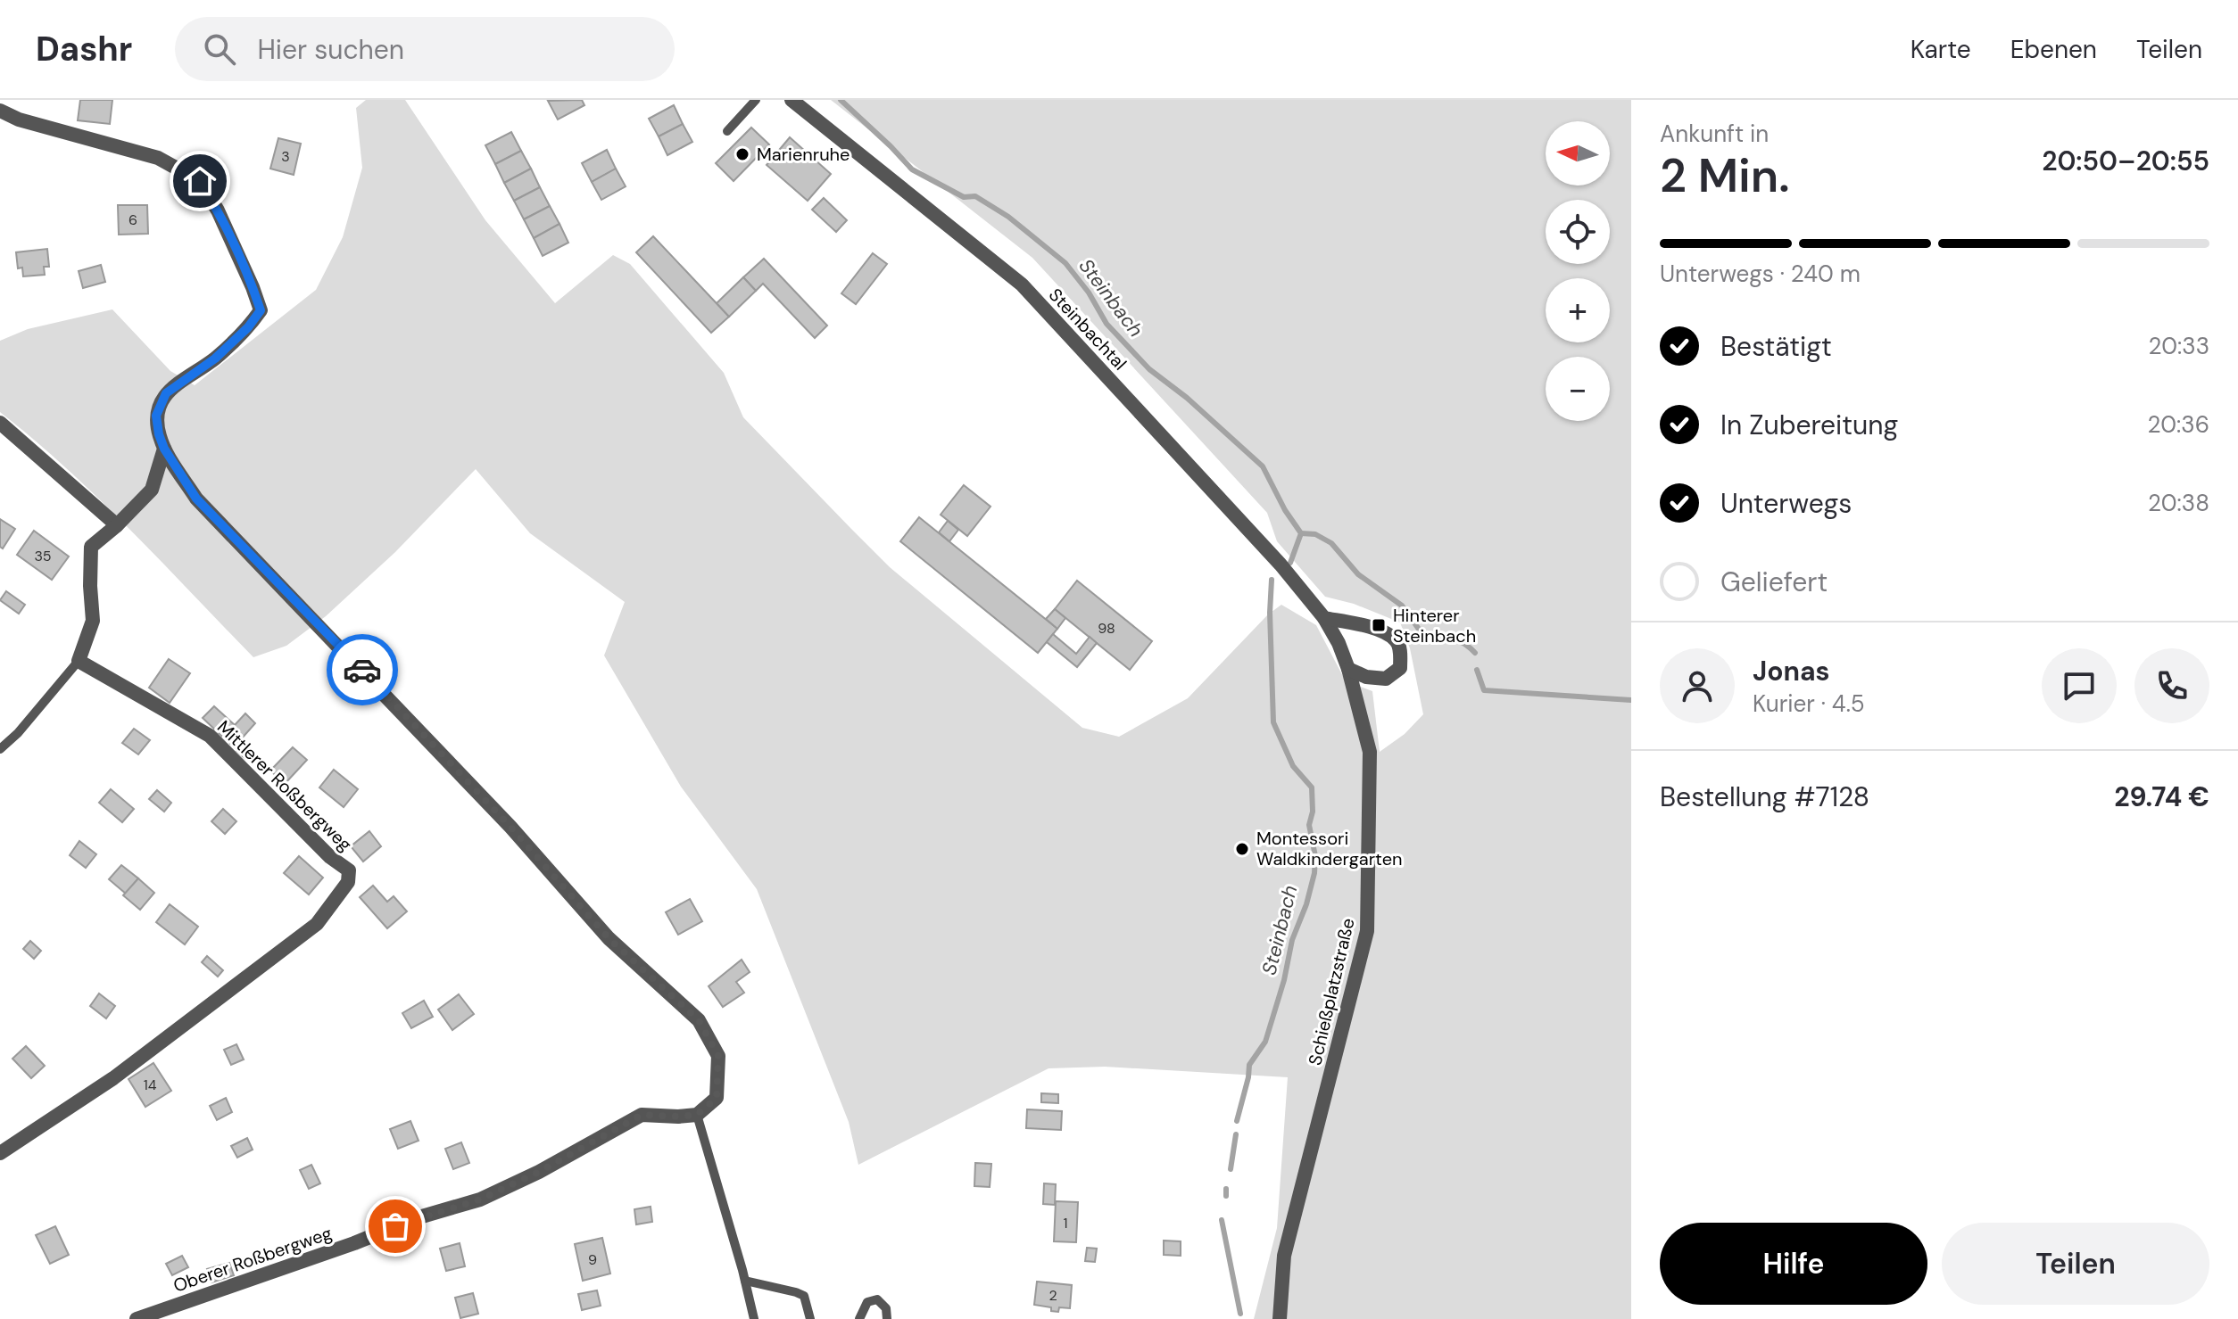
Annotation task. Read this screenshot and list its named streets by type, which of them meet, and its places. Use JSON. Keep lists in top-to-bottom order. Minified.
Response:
{"streets":{"street":["Steinbachtal","Mittlerer Roßbergweg","Schießplatzstraße","Oberer Roßbergweg"]},"crossings":[["Steinbachtal","Schießplatzstraße"]],"water":["Steinbach"],"places":{"other":["Marienruhe","Montessori Waldkindergarten"],"transit":["Hinterer Steinbach"]},"house_numbers":["3","6","35","98","14","1","9","2"],"north":"left","page":{"header":"Dashr","search":"Hier suchen","nav":["Karte","Ebenen","Teilen"],"heading":["2 Min.","Ankunft in","20:50–20:55"],"panel":["Jonas","Kurier · 4.5","Bestellung #7128","29.74 €"],"map_buttons":["+","−"],"bar":"Unterwegs · 240 m","list":[["Bestätigt","20:33"],["In Zubereitung","20:36"],["Unterwegs","20:38"],"Geliefert"],"buttons":["Hilfe","Teilen"]}}
